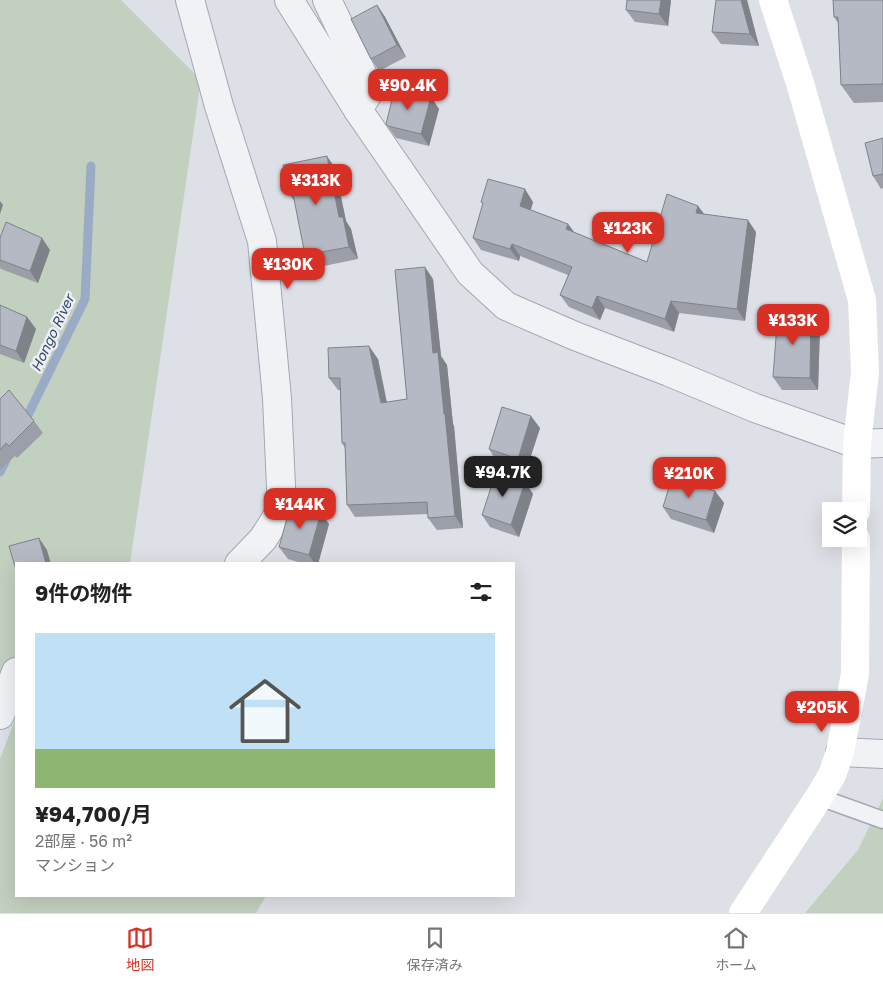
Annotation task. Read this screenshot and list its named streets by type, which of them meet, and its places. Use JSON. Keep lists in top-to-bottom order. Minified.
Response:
{"water":["Hongo River"],"page":{"price":["¥90.4K","¥313K","¥123K","¥130K","¥133K","¥94.7K","¥210K","¥144K","¥205K"],"heading":"9件の物件","list":[{"name":"¥94,700/月","note":"2部屋 · 56 m² · マンション"}],"tabs":["地図","保存済み","ホーム"]}}
